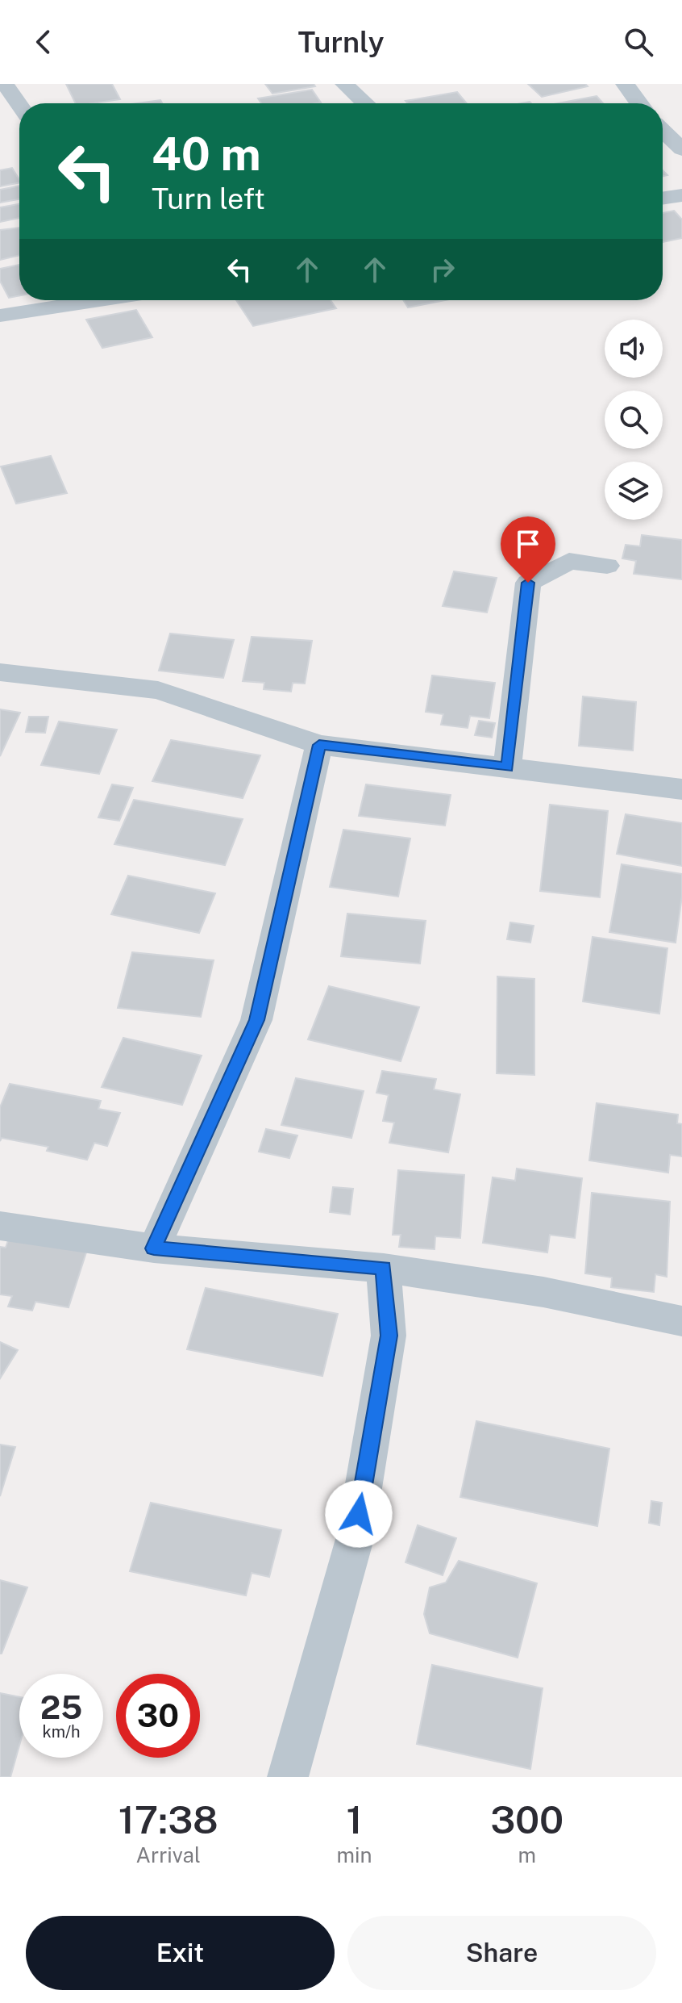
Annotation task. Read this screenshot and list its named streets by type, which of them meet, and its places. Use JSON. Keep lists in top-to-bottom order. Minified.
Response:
{"page":{"header":"Turnly","turn":["40 m","Turn left"],"speed":"25 km/h","limit":"30","eta":["17:38","Arrival","1","min","300","m"],"buttons":["Exit","Share"]}}
